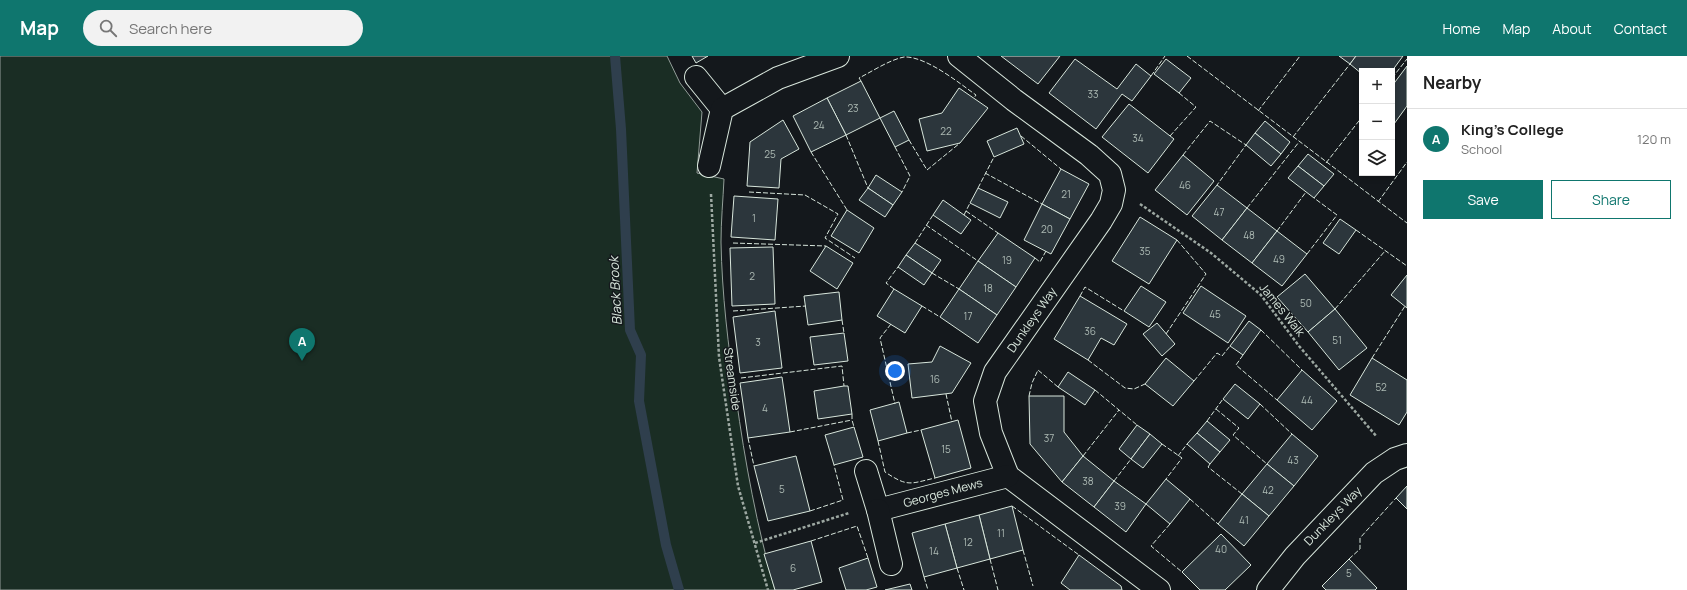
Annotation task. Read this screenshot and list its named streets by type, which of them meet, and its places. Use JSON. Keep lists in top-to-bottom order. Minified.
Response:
{"streets":{"street":["Dunkleys Way","Georges Mews"],"path":["James Walk","Streamside"]},"crossings":[["James Walk","Dunkleys Way"],["Dunkleys Way","Georges Mews"]],"water":["Black Brook"],"house_numbers":["33","23","24","22","34","25","46","21","47","1","20","48","35","49","19","2","18","50","45","17","36","51","3","16","52","44","4","37","15","43","38","5","42","39","41","11","12","40","14","6","5"],"page":{"header":"Map","search":"Search here","nav":["Home","Map","About","Contact"],"heading":"Nearby","map_buttons":["+","−"],"list":[{"mark":"A","name":"King's College","note":"School","value":"120 m"}],"buttons":["Save","Share"],"pins":"A"}}
